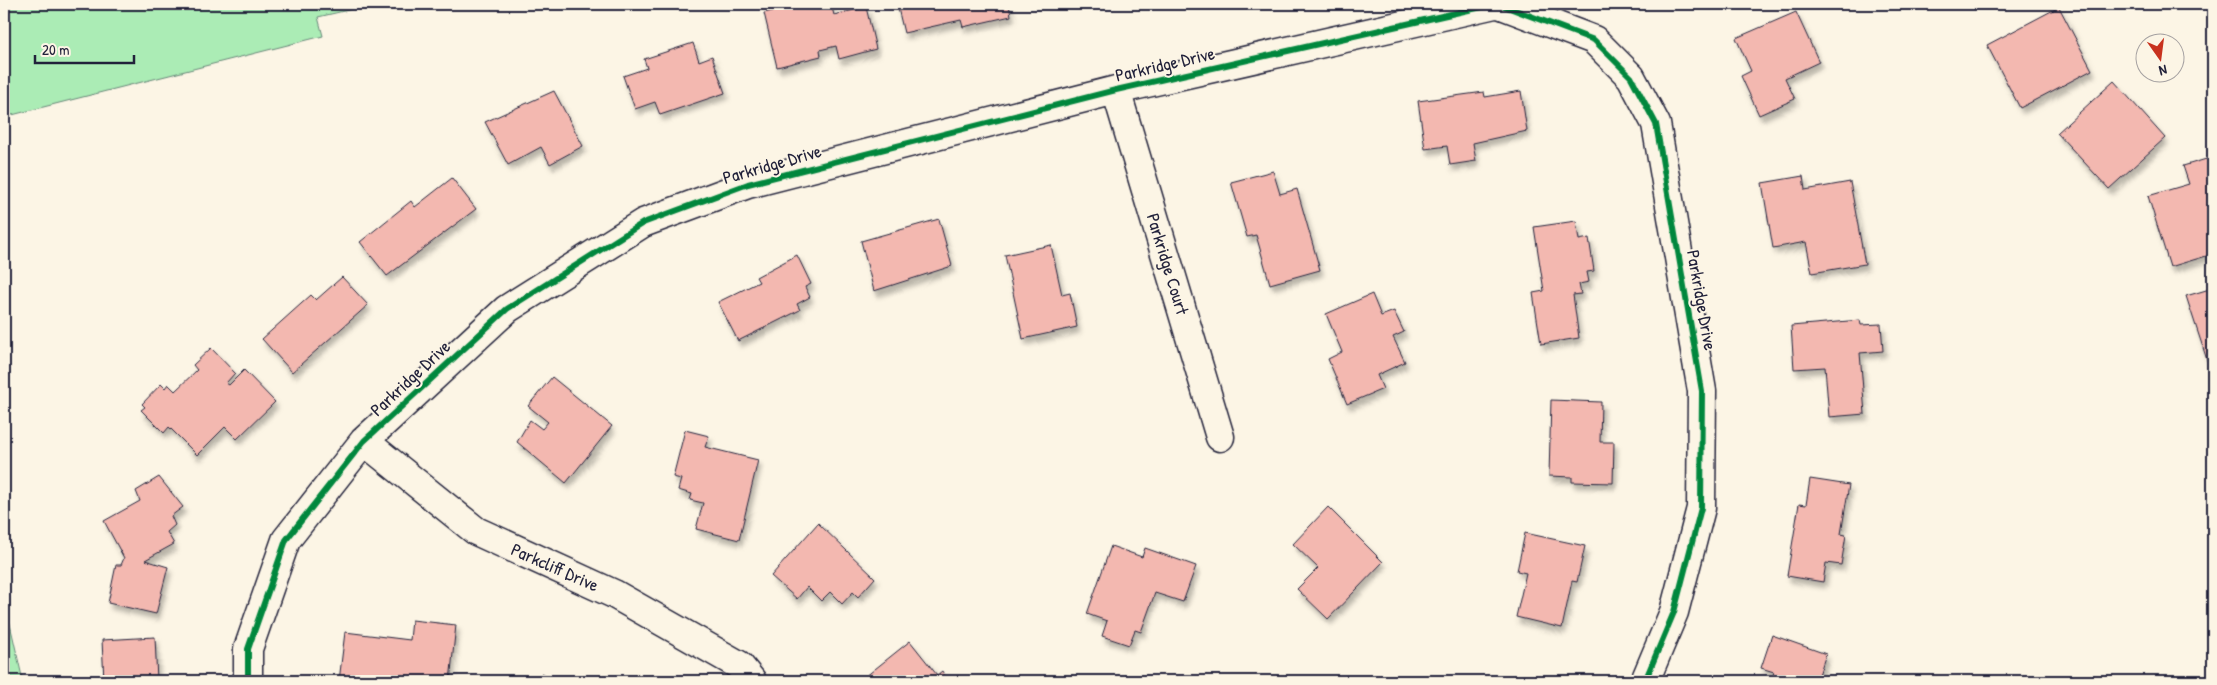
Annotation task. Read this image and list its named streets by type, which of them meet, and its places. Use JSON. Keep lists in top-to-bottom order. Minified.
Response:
{"streets":{"street":["Parkridge Drive","Parkridge Court","Parkcliff Drive"]},"crossings":[["Parkridge Drive","Parkridge Court"],["Parkridge Drive","Parkcliff Drive"]],"scale_bar":"20 m","north":"bottom"}
